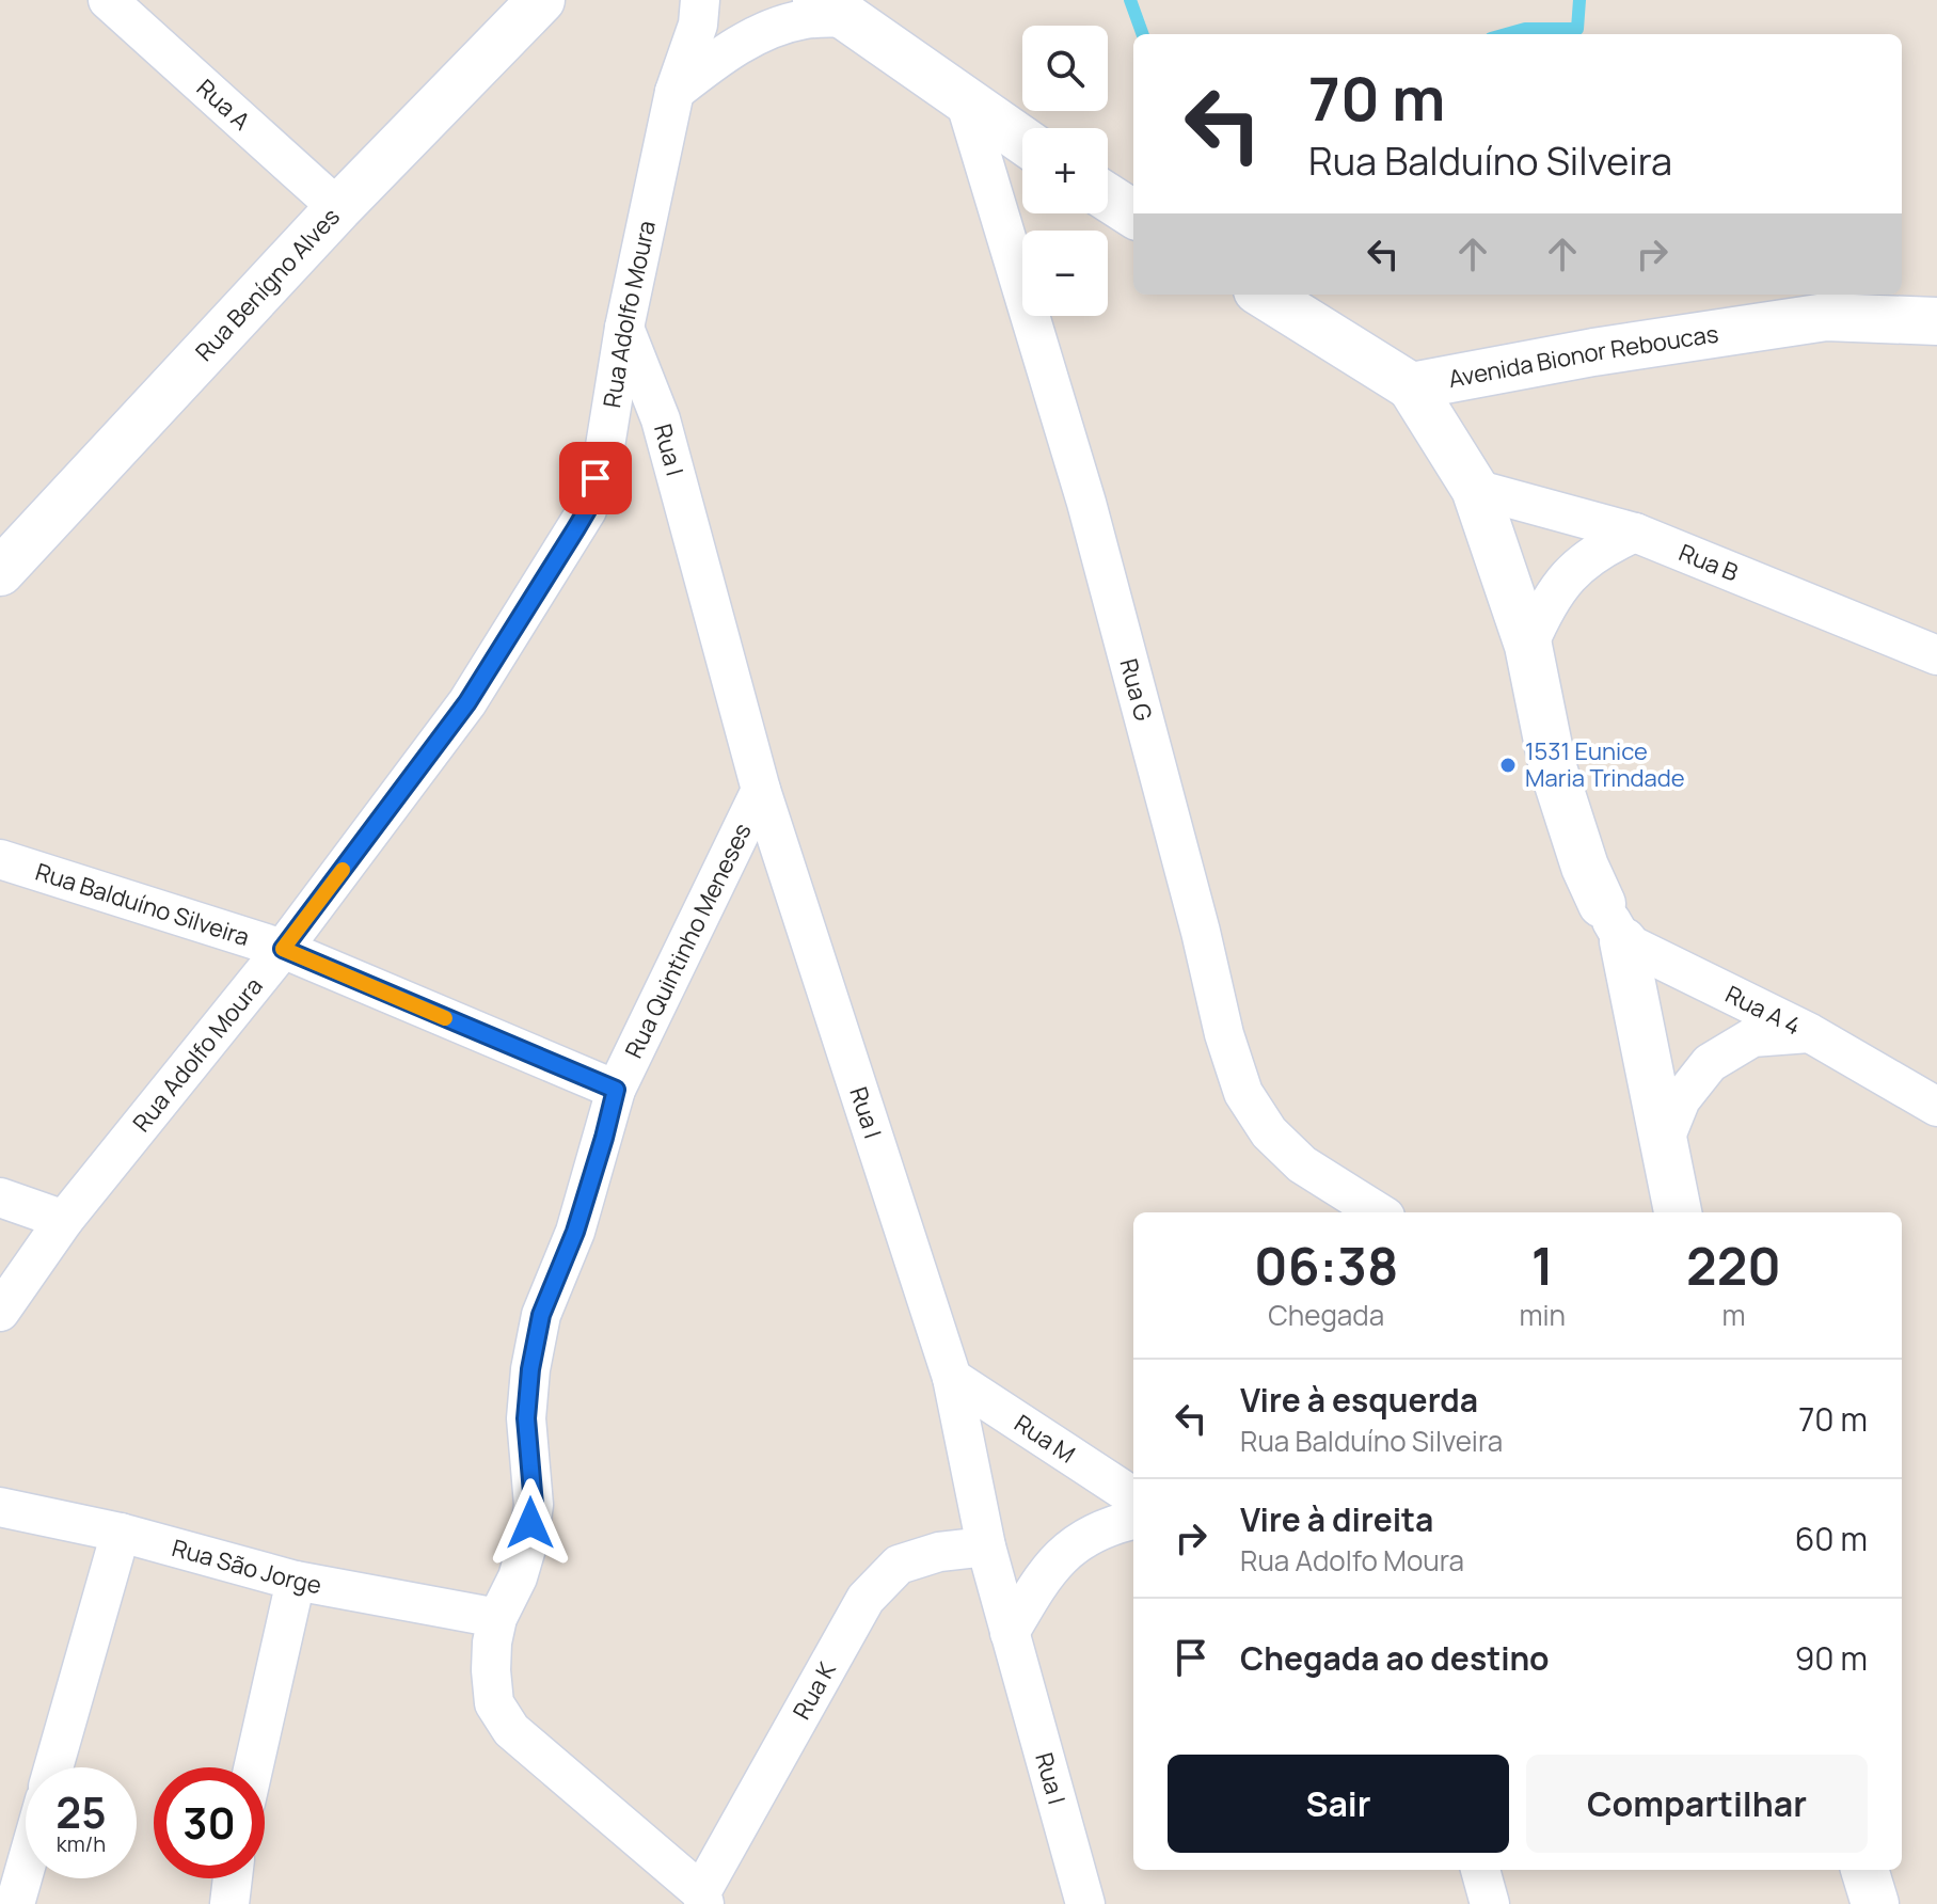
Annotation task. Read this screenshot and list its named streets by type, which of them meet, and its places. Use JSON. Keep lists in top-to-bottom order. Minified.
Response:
{"streets":{"street":["Rua A","Rua Benígno Alves","Rua Adolfo Moura","Avenida Bionor Reboucas","Rua I","Rua B","Rua G","Rua Balduíno Silveira","Rua Quintinho Meneses","Rua A 4","Rua M","Rua São Jorge","Rua K"]},"crossings":[["Rua A","Rua Benígno Alves"],["Rua Adolfo Moura","Rua I"],["Rua Adolfo Moura","Rua Balduíno Silveira"],["Rua I","Rua Quintinho Meneses"],["Rua I","Rua M"],["Rua I","Rua K"],["Rua Balduíno Silveira","Rua Quintinho Meneses"],["Rua Quintinho Meneses","Rua São Jorge"],["Rua Quintinho Meneses","Rua K"]],"places":["1531 Eunice Maria Trindade"],"page":{"map_buttons":["+","−"],"turn":["70 m","Rua Balduíno Silveira"],"eta":["06:38","Chegada","1","min","220","m"],"list":[{"name":"Vire à esquerda","note":"Rua Balduíno Silveira","value":"70 m"},{"name":"Vire à direita","note":"Rua Adolfo Moura","value":"60 m"},{"name":"Chegada ao destino","value":"90 m"}],"buttons":["Sair","Compartilhar"],"speed":"25 km/h","limit":"30"}}
